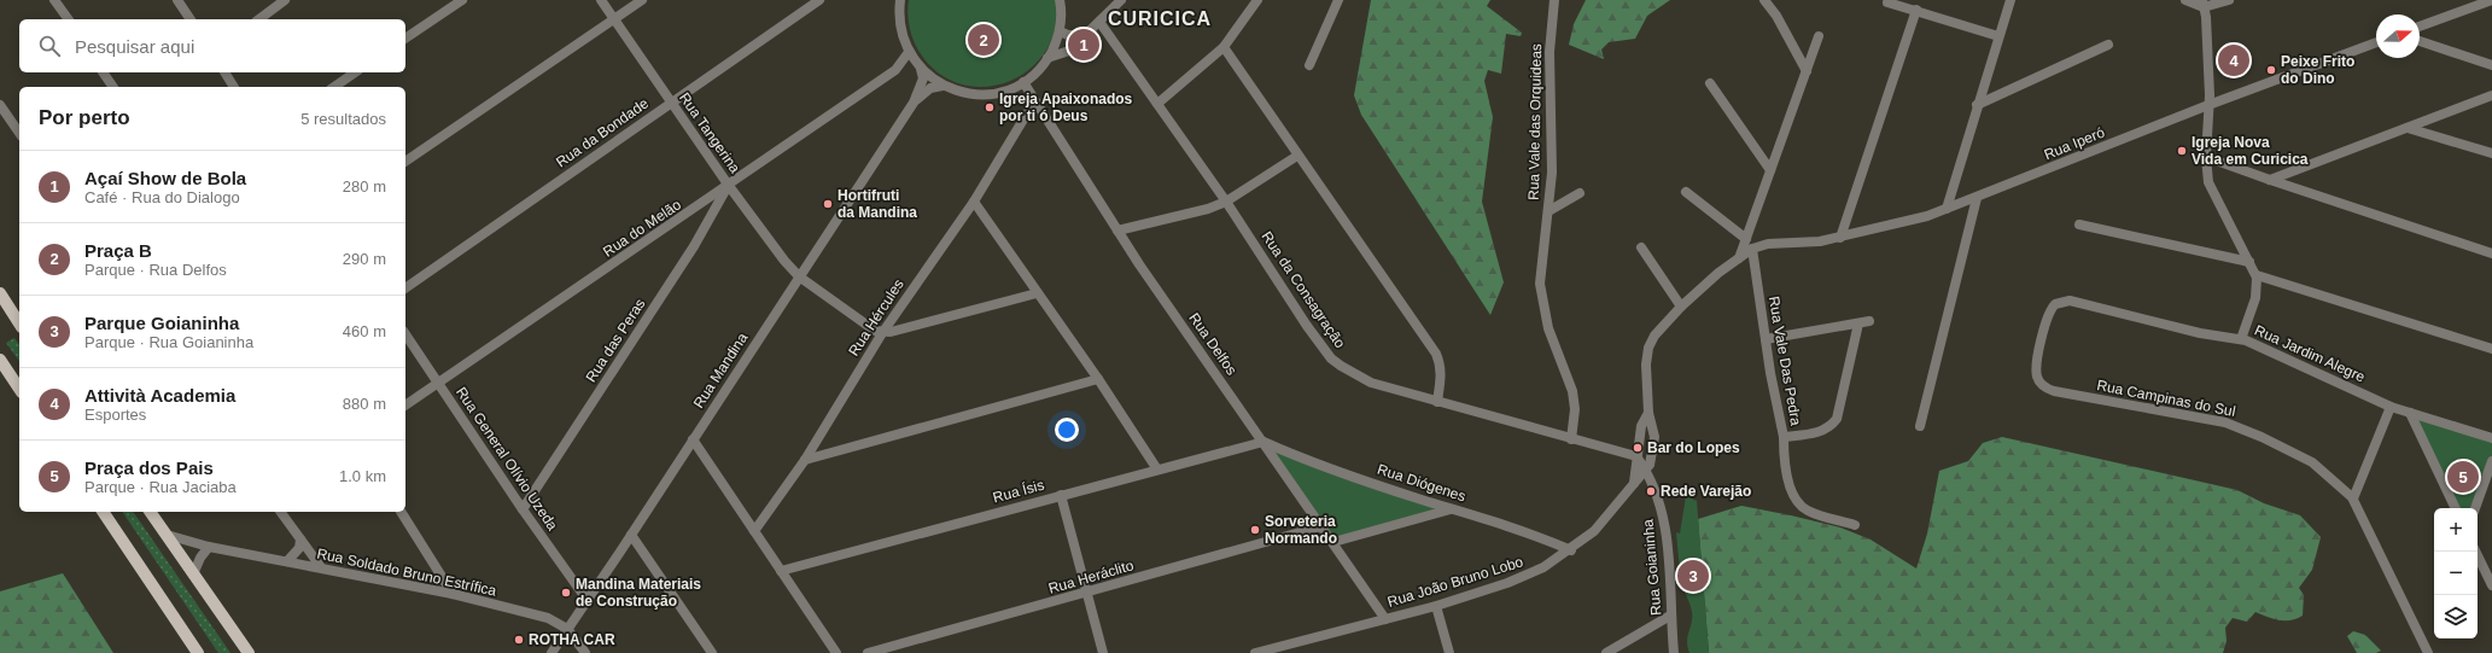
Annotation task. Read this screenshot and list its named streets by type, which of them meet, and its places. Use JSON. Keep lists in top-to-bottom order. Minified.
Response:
{"streets":{"street":["Rua Vale das Orquideas","Rua da Bondade","Rua Tangerina","Rua Iperó","Rua do Melão","Rua da Consagração","Rua Hércules","Rua das Peras","Rua Delfos","Rua Jardim Alegre","Rua Vale Das Pedra","Rua Mandina","Rua Campinas do Sul","Rua General Olívio Uzeda","Rua Diógenes","Rua Ísis","Rua Goianinha","Rua Soldado Bruno Estrífica","Rua Heráclito","Rua João Bruno Lobo"]},"crossings":[["Rua Vale das Orquideas","Rua da Consagração"],["Rua da Bondade","Rua Tangerina"],["Rua Tangerina","Rua do Melão"],["Rua Tangerina","Rua Hércules"],["Rua Tangerina","Rua das Peras"],["Rua Tangerina","Rua Mandina"],["Rua Iperó","Rua João Bruno Lobo"],["Rua do Melão","Rua das Peras"],["Rua do Melão","Rua Mandina"],["Rua do Melão","Rua General Olívio Uzeda"],["Rua da Consagração","Rua Goianinha"],["Rua da Consagração","Rua João Bruno Lobo"],["Rua Hércules","Rua Delfos"],["Rua das Peras","Rua General Olívio Uzeda"],["Rua Delfos","Rua Diógenes"],["Rua Delfos","Rua Ísis"],["Rua Delfos","Rua Heráclito"],["Rua Delfos","Rua João Bruno Lobo"],["Rua Jardim Alegre","Rua Campinas do Sul"],["Rua Vale Das Pedra","Rua João Bruno Lobo"],["Rua Mandina","Rua General Olívio Uzeda"],["Rua Mandina","Rua Soldado Bruno Estrífica"],["Rua Diógenes","Rua Ísis"],["Rua Diógenes","Rua João Bruno Lobo"],["Rua Goianinha","Rua João Bruno Lobo"]],"districts":["CURICICA"],"places":["Peixe Frito do Dino","Igreja Apaixonados por ti ó Deus","Igreja Nova Vida em Curicica","Hortifruti da Mandina","Bar do Lopes","Rede Varejão","Sorveteria Normando","Mandina Materiais de Construção","ROTHA CAR"],"north":"right","page":{"search":"Pesquisar aqui","pins":["2","1","4","5","3"],"heading":["Por perto","5 resultados"],"list":[{"mark":"1","name":"Açaí Show de Bola","note":"Café · Rua do Dialogo","value":"280 m"},{"mark":"2","name":"Praça B","note":"Parque · Rua Delfos","value":"290 m"},{"mark":"3","name":"Parque Goianinha","note":"Parque · Rua Goianinha","value":"460 m"},{"mark":"4","name":"Attività Academia","note":"Esportes","value":"880 m"},{"mark":"5","name":"Praça dos Pais","note":"Parque · Rua Jaciaba","value":"1.0 km"}],"map_buttons":["+","−"]}}
